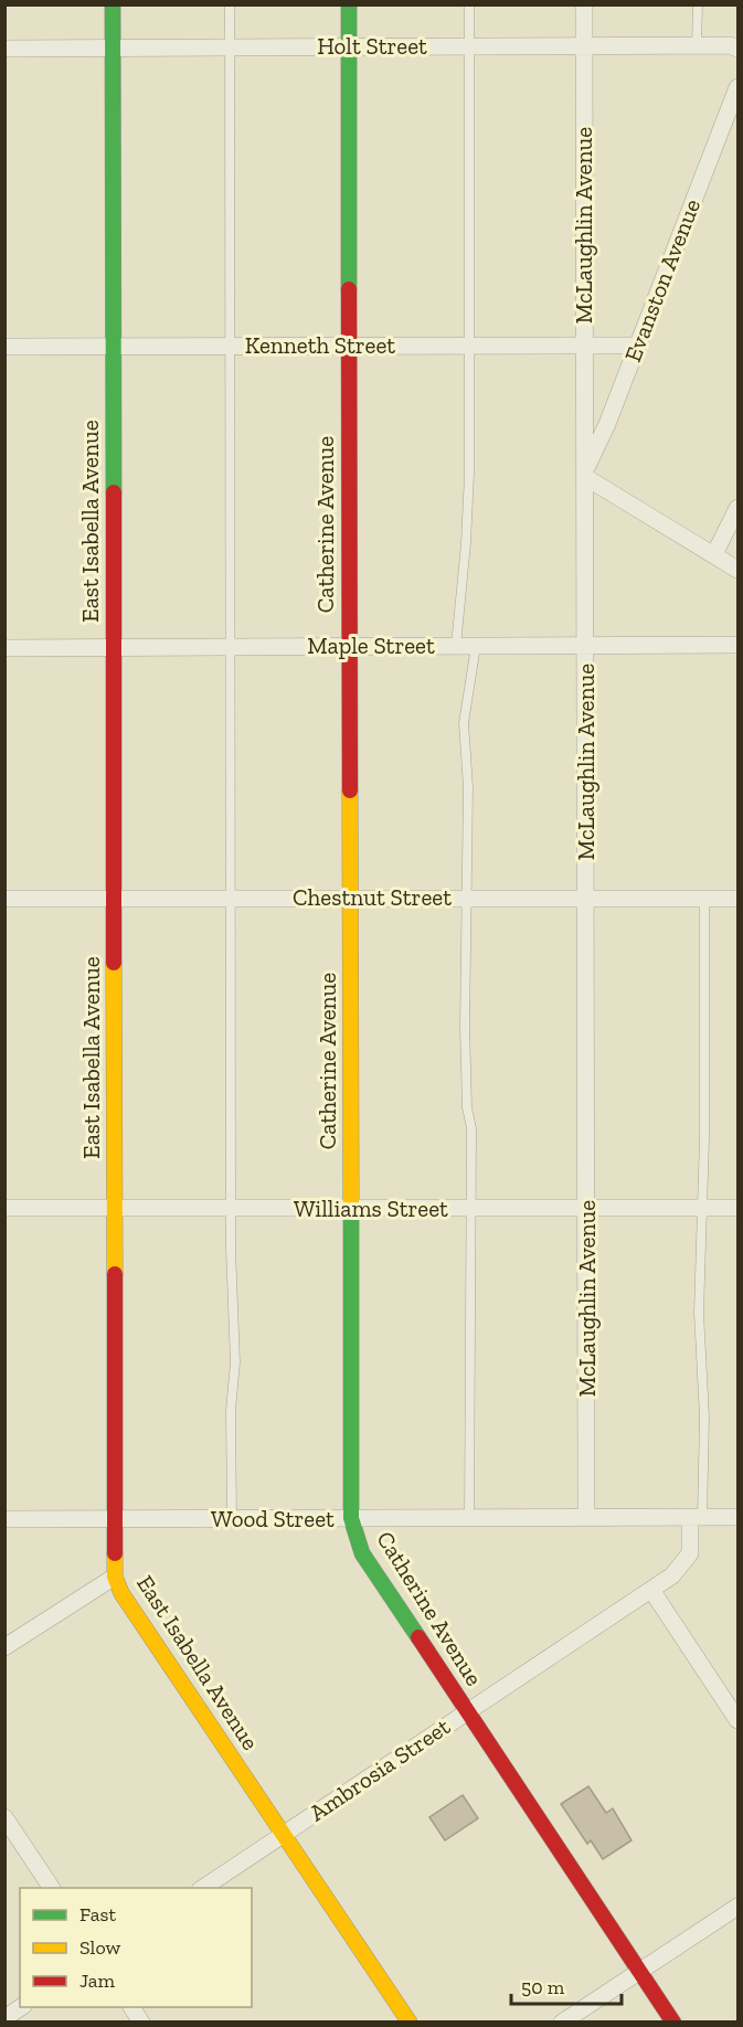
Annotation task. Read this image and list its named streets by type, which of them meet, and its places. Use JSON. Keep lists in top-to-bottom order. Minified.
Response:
{"streets":{"street":["Holt Street","McLaughlin Avenue","Evanston Avenue","Kenneth Street","East Isabella Avenue","Catherine Avenue","Maple Street","Chestnut Street","Williams Street","Wood Street","Ambrosia Street"]},"crossings":[["Holt Street","McLaughlin Avenue"],["Holt Street","East Isabella Avenue"],["Holt Street","Catherine Avenue"],["McLaughlin Avenue","Evanston Avenue"],["McLaughlin Avenue","Kenneth Street"],["McLaughlin Avenue","Maple Street"],["McLaughlin Avenue","Chestnut Street"],["McLaughlin Avenue","Williams Street"],["McLaughlin Avenue","Wood Street"],["Evanston Avenue","Kenneth Street"],["Kenneth Street","East Isabella Avenue"],["Kenneth Street","Catherine Avenue"],["East Isabella Avenue","Maple Street"],["East Isabella Avenue","Chestnut Street"],["East Isabella Avenue","Williams Street"],["East Isabella Avenue","Wood Street"],["East Isabella Avenue","Ambrosia Street"],["Catherine Avenue","Maple Street"],["Catherine Avenue","Chestnut Street"],["Catherine Avenue","Williams Street"],["Catherine Avenue","Wood Street"],["Catherine Avenue","Ambrosia Street"],["Wood Street","Ambrosia Street"]],"legend":["Fast","Slow","Jam"],"scale_bar":"50 m"}
